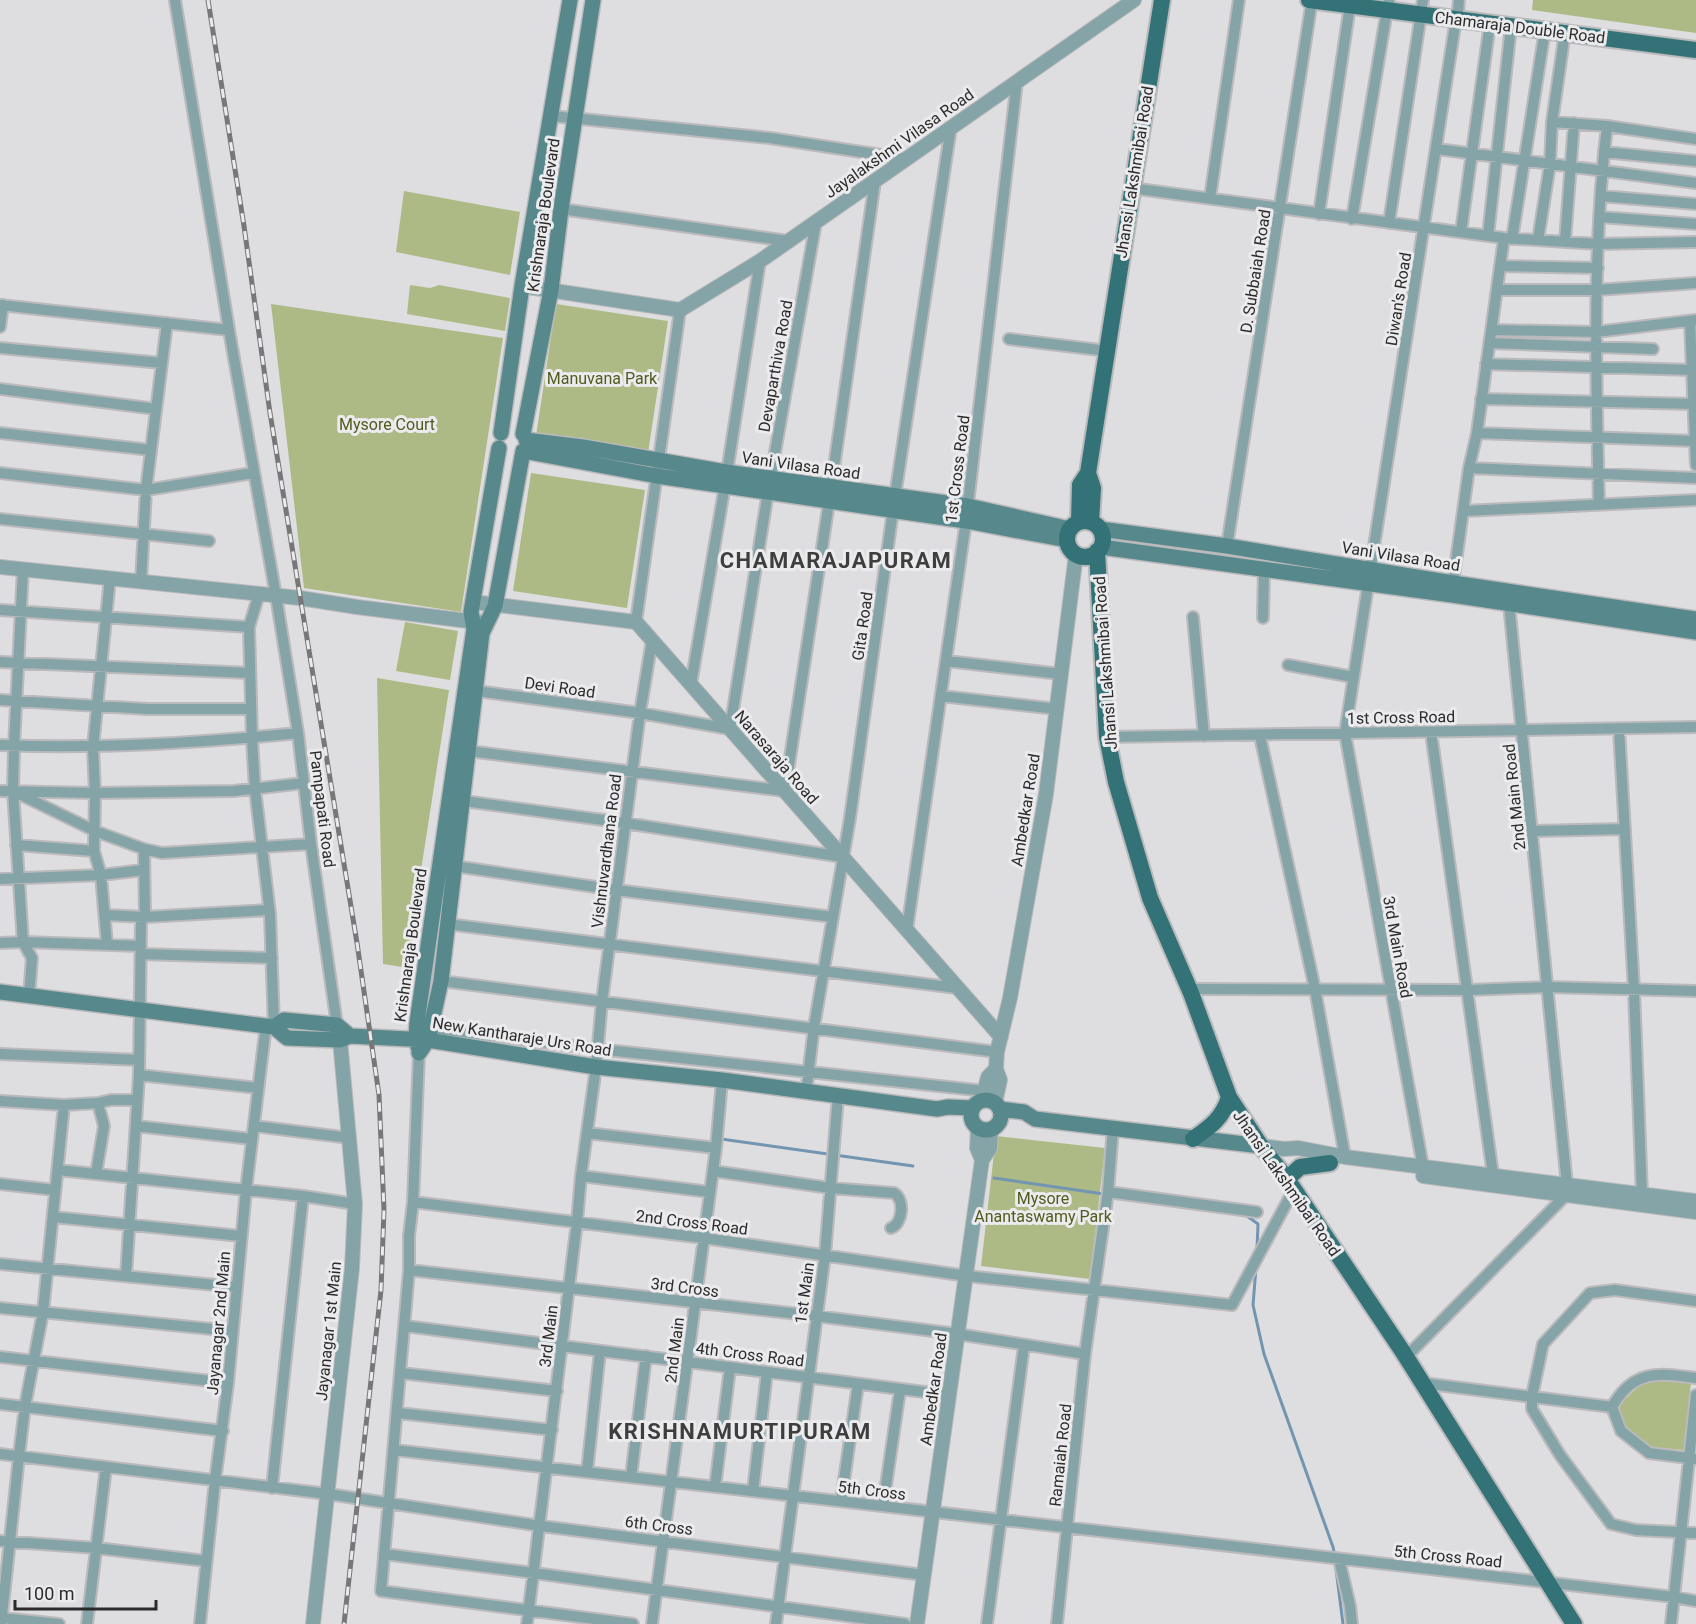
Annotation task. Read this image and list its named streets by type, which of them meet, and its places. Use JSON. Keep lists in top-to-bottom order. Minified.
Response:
{"streets":{"main road":["Chamaraja Double Road","Jhansi Lakshmibai Road","Krishnaraja Boulevard","Vani Vilasa Road","New Kantharaje Urs Road"],"street":["Jayalakshmi Vilasa Road","D. Subbaiah Road","Diwan's Road","Devaparthiva Road","1st Cross Road","Gita Road","Devi Road","Narasaraja Road","2nd Main Road","Pampapati Road","Ambedkar Road","Vishnuvardhana Road","3rd Main Road","2nd Cross Road","3rd Cross","1st Main","Jayanagar 2nd Main","Jayanagar 1st Main","3rd Main","2nd Main","4th Cross Road","Ramaiah Road","5th Cross","6th Cross","5th Cross Road"]},"crossings":[["Chamaraja Double Road","D. Subbaiah Road"],["Chamaraja Double Road","Diwan's Road"],["Jayalakshmi Vilasa Road","Devaparthiva Road"],["Jayalakshmi Vilasa Road","1st Cross Road"],["Jayalakshmi Vilasa Road","Gita Road"],["Jhansi Lakshmibai Road","Vani Vilasa Road"],["Jhansi Lakshmibai Road","1st Cross Road"],["Jhansi Lakshmibai Road","Ambedkar Road"],["Jhansi Lakshmibai Road","New Kantharaje Urs Road"],["Jhansi Lakshmibai Road","2nd Cross Road"],["Jhansi Lakshmibai Road","5th Cross Road"],["Krishnaraja Boulevard","Vani Vilasa Road"],["Krishnaraja Boulevard","Devi Road"],["Krishnaraja Boulevard","New Kantharaje Urs Road"],["D. Subbaiah Road","Vani Vilasa Road"],["Diwan's Road","Vani Vilasa Road"],["Diwan's Road","3rd Main Road"],["Devaparthiva Road","Vani Vilasa Road"],["Devaparthiva Road","Devi Road"],["Devaparthiva Road","Narasaraja Road"],["Vani Vilasa Road","1st Cross Road"],["Vani Vilasa Road","Gita Road"],["Vani Vilasa Road","2nd Main Road"],["Vani Vilasa Road","Ambedkar Road"],["1st Cross Road","Narasaraja Road"],["1st Cross Road","2nd Main Road"],["1st Cross Road","3rd Main Road"],["Gita Road","Narasaraja Road"],["Gita Road","New Kantharaje Urs Road"],["Devi Road","Narasaraja Road"],["Devi Road","Vishnuvardhana Road"],["Narasaraja Road","Ambedkar Road"],["Narasaraja Road","Vishnuvardhana Road"],["Pampapati Road","New Kantharaje Urs Road"],["Pampapati Road","Jayanagar 1st Main"],["Ambedkar Road","New Kantharaje Urs Road"],["Ambedkar Road","2nd Cross Road"],["Ambedkar Road","3rd Cross"],["Ambedkar Road","4th Cross Road"],["Ambedkar Road","5th Cross"],["Ambedkar Road","6th Cross"],["Vishnuvardhana Road","New Kantharaje Urs Road"],["Vishnuvardhana Road","3rd Main"],["New Kantharaje Urs Road","1st Main"],["New Kantharaje Urs Road","Jayanagar 2nd Main"],["New Kantharaje Urs Road","Jayanagar 1st Main"],["New Kantharaje Urs Road","3rd Main"],["New Kantharaje Urs Road","2nd Main"],["New Kantharaje Urs Road","Ramaiah Road"],["2nd Cross Road","1st Main"],["2nd Cross Road","3rd Main"],["2nd Cross Road","2nd Main"],["2nd Cross Road","Ramaiah Road"],["3rd Cross","1st Main"],["3rd Cross","3rd Main"],["3rd Cross","2nd Main"],["3rd Cross","Ramaiah Road"],["1st Main","4th Cross Road"],["1st Main","5th Cross"],["1st Main","6th Cross"],["Jayanagar 2nd Main","6th Cross"],["Jayanagar 1st Main","6th Cross"],["3rd Main","4th Cross Road"],["3rd Main","5th Cross"],["3rd Main","6th Cross"],["2nd Main","4th Cross Road"],["2nd Main","5th Cross"],["2nd Main","6th Cross"],["Ramaiah Road","5th Cross"],["5th Cross","5th Cross Road"]],"districts":["CHAMARAJAPURAM","KRISHNAMURTIPURAM"],"parks":["Manuvana Park","Mysore Court","Mysore Anantaswamy Park"],"scale_bar":"100 m"}
